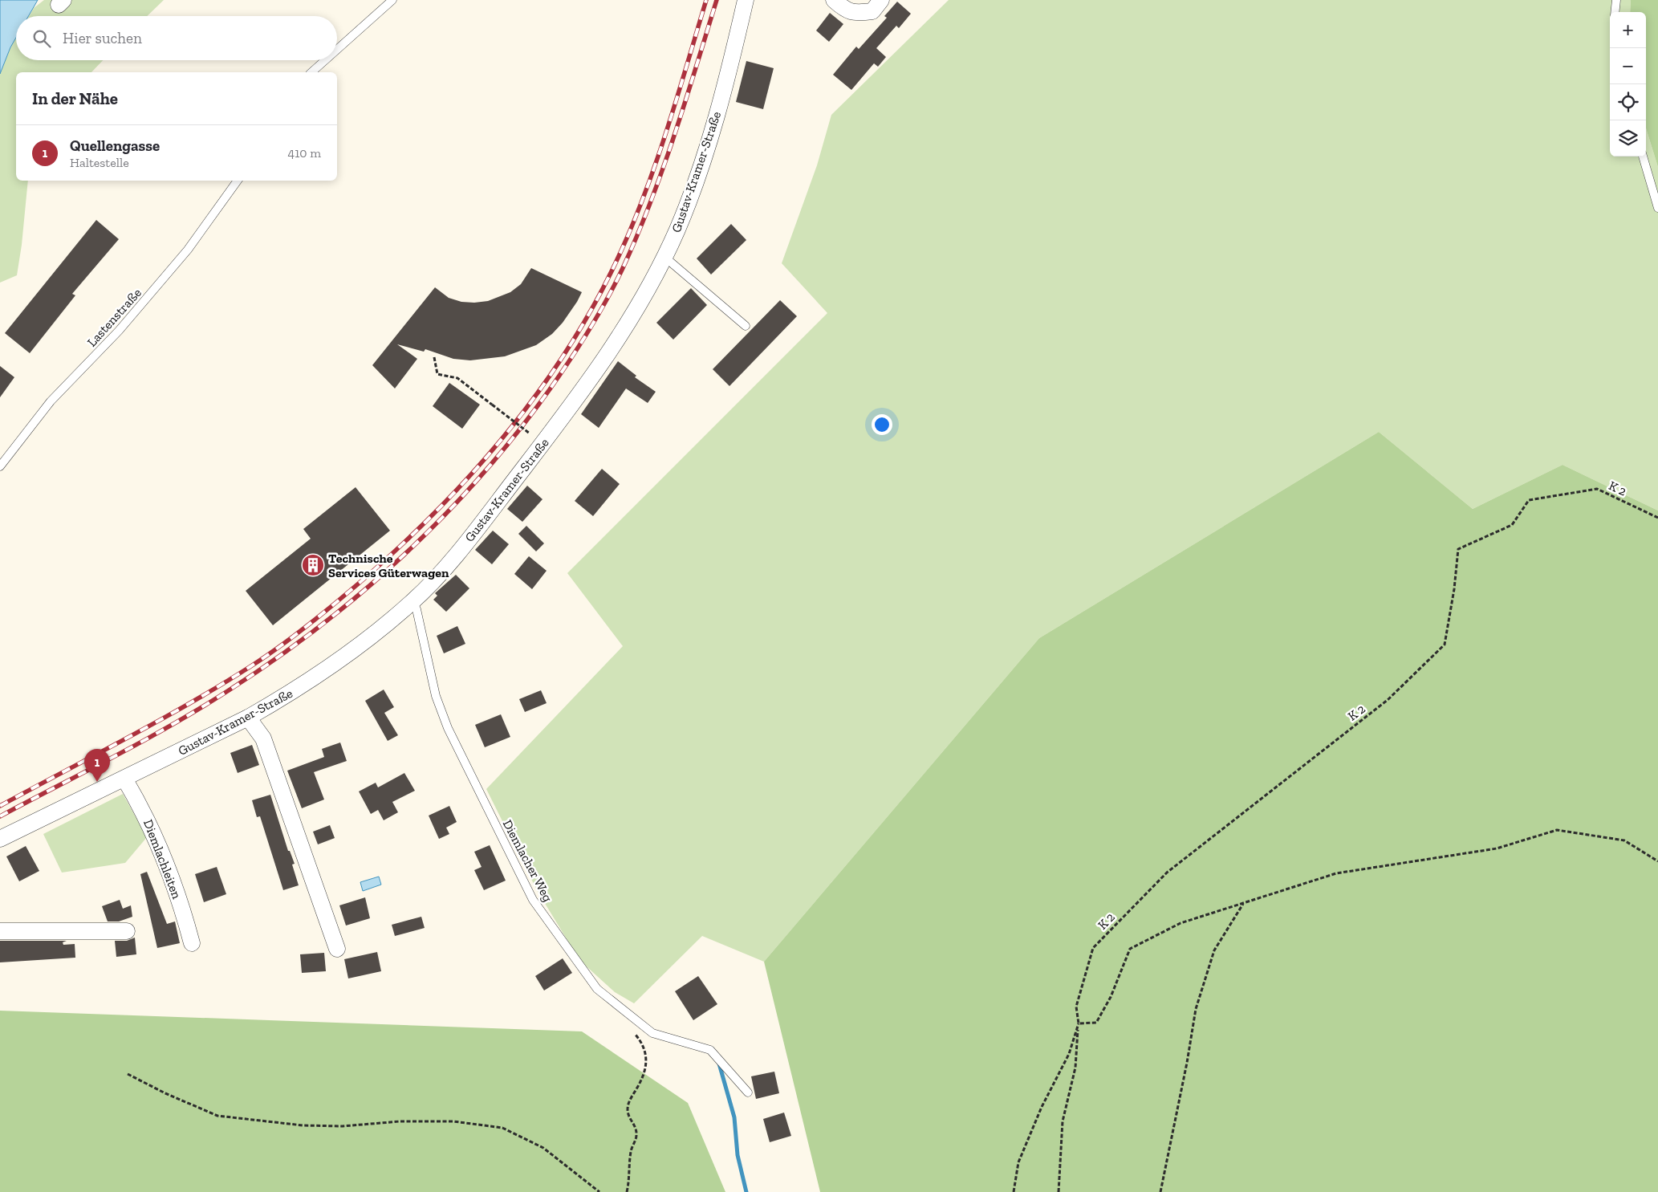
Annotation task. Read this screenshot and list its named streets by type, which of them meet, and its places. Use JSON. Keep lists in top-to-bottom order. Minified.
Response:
{"streets":{"street":["Gustav-Kramer-Straße","Diemlachleiten"],"lane":["Lastenstraße","Diemlacher Weg"],"path":["K 2"]},"crossings":[["Gustav-Kramer-Straße","Diemlachleiten"],["Gustav-Kramer-Straße","Diemlacher Weg"]],"places":{"building":["Technische Services Güterwagen"]},"page":{"map_buttons":["+","−"],"search":"Hier suchen","heading":"In der Nähe","list":[{"mark":"1","name":"Quellengasse","note":"Haltestelle","value":"410 m"}],"pins":"1"}}
